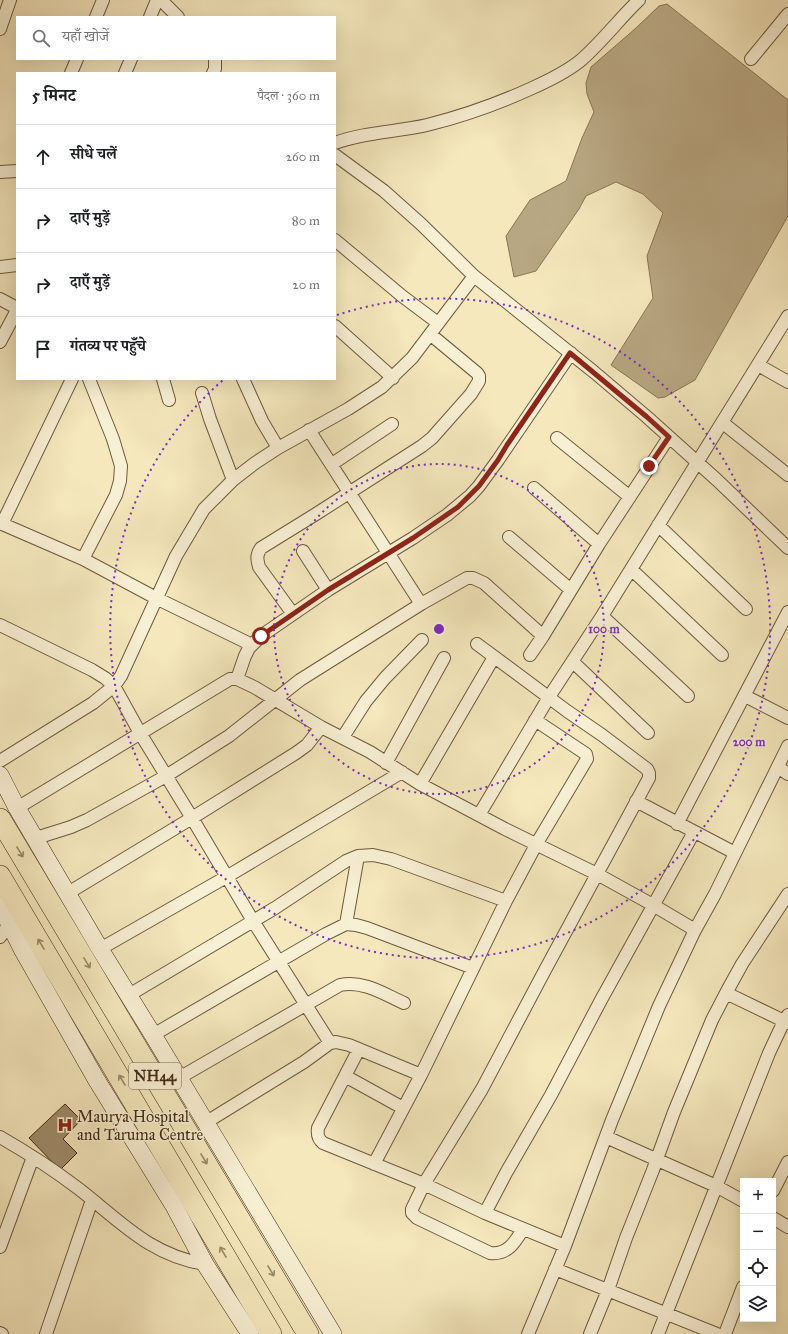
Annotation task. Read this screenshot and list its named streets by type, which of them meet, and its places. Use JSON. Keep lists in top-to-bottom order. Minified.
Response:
{"streets":{"highway":["NH44"]},"places":{"hospital":["Maurya Hospital and Taruma Centre"]},"page":{"search":"यहाँ खोजें","heading":["5 मिनट","पैदल · 360 m"],"list":[["सीधे चलें","260 m"],["दाएँ मुड़ें","80 m"],["दाएँ मुड़ें","20 m"],"गंतव्य पर पहुँचे"],"map_buttons":["+","−"]},"rings":["100 m","200 m"]}
